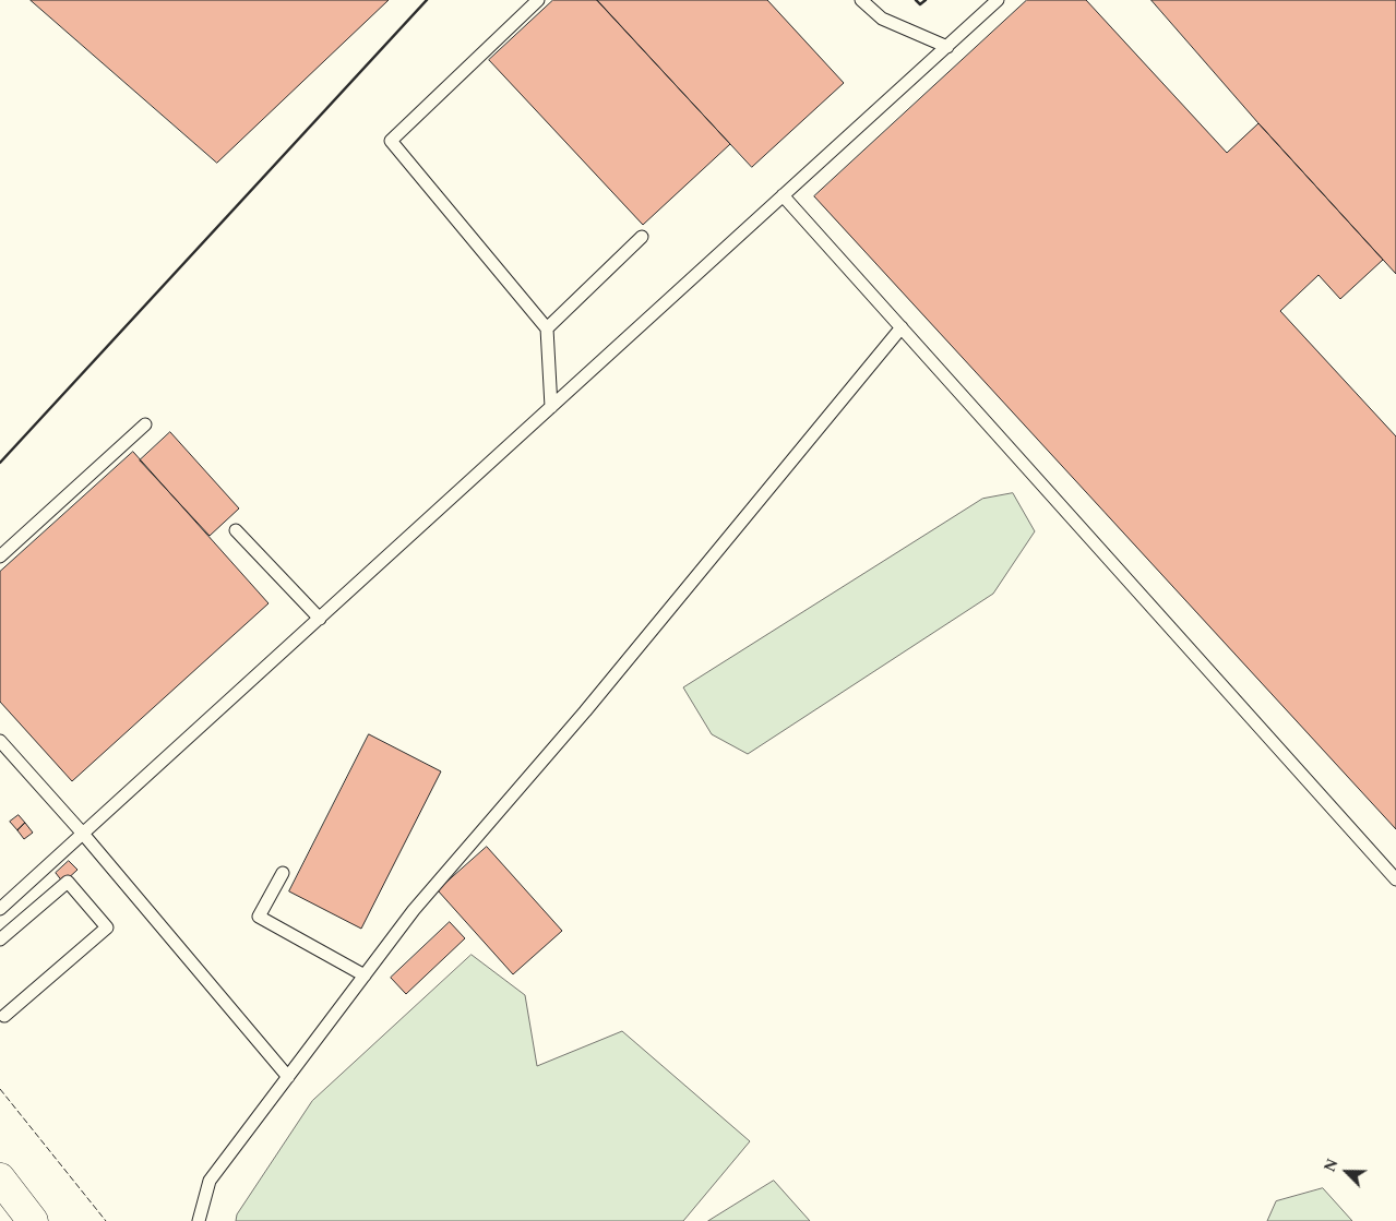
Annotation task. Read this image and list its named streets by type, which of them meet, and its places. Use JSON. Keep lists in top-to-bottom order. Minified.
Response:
{"north":"top left"}
